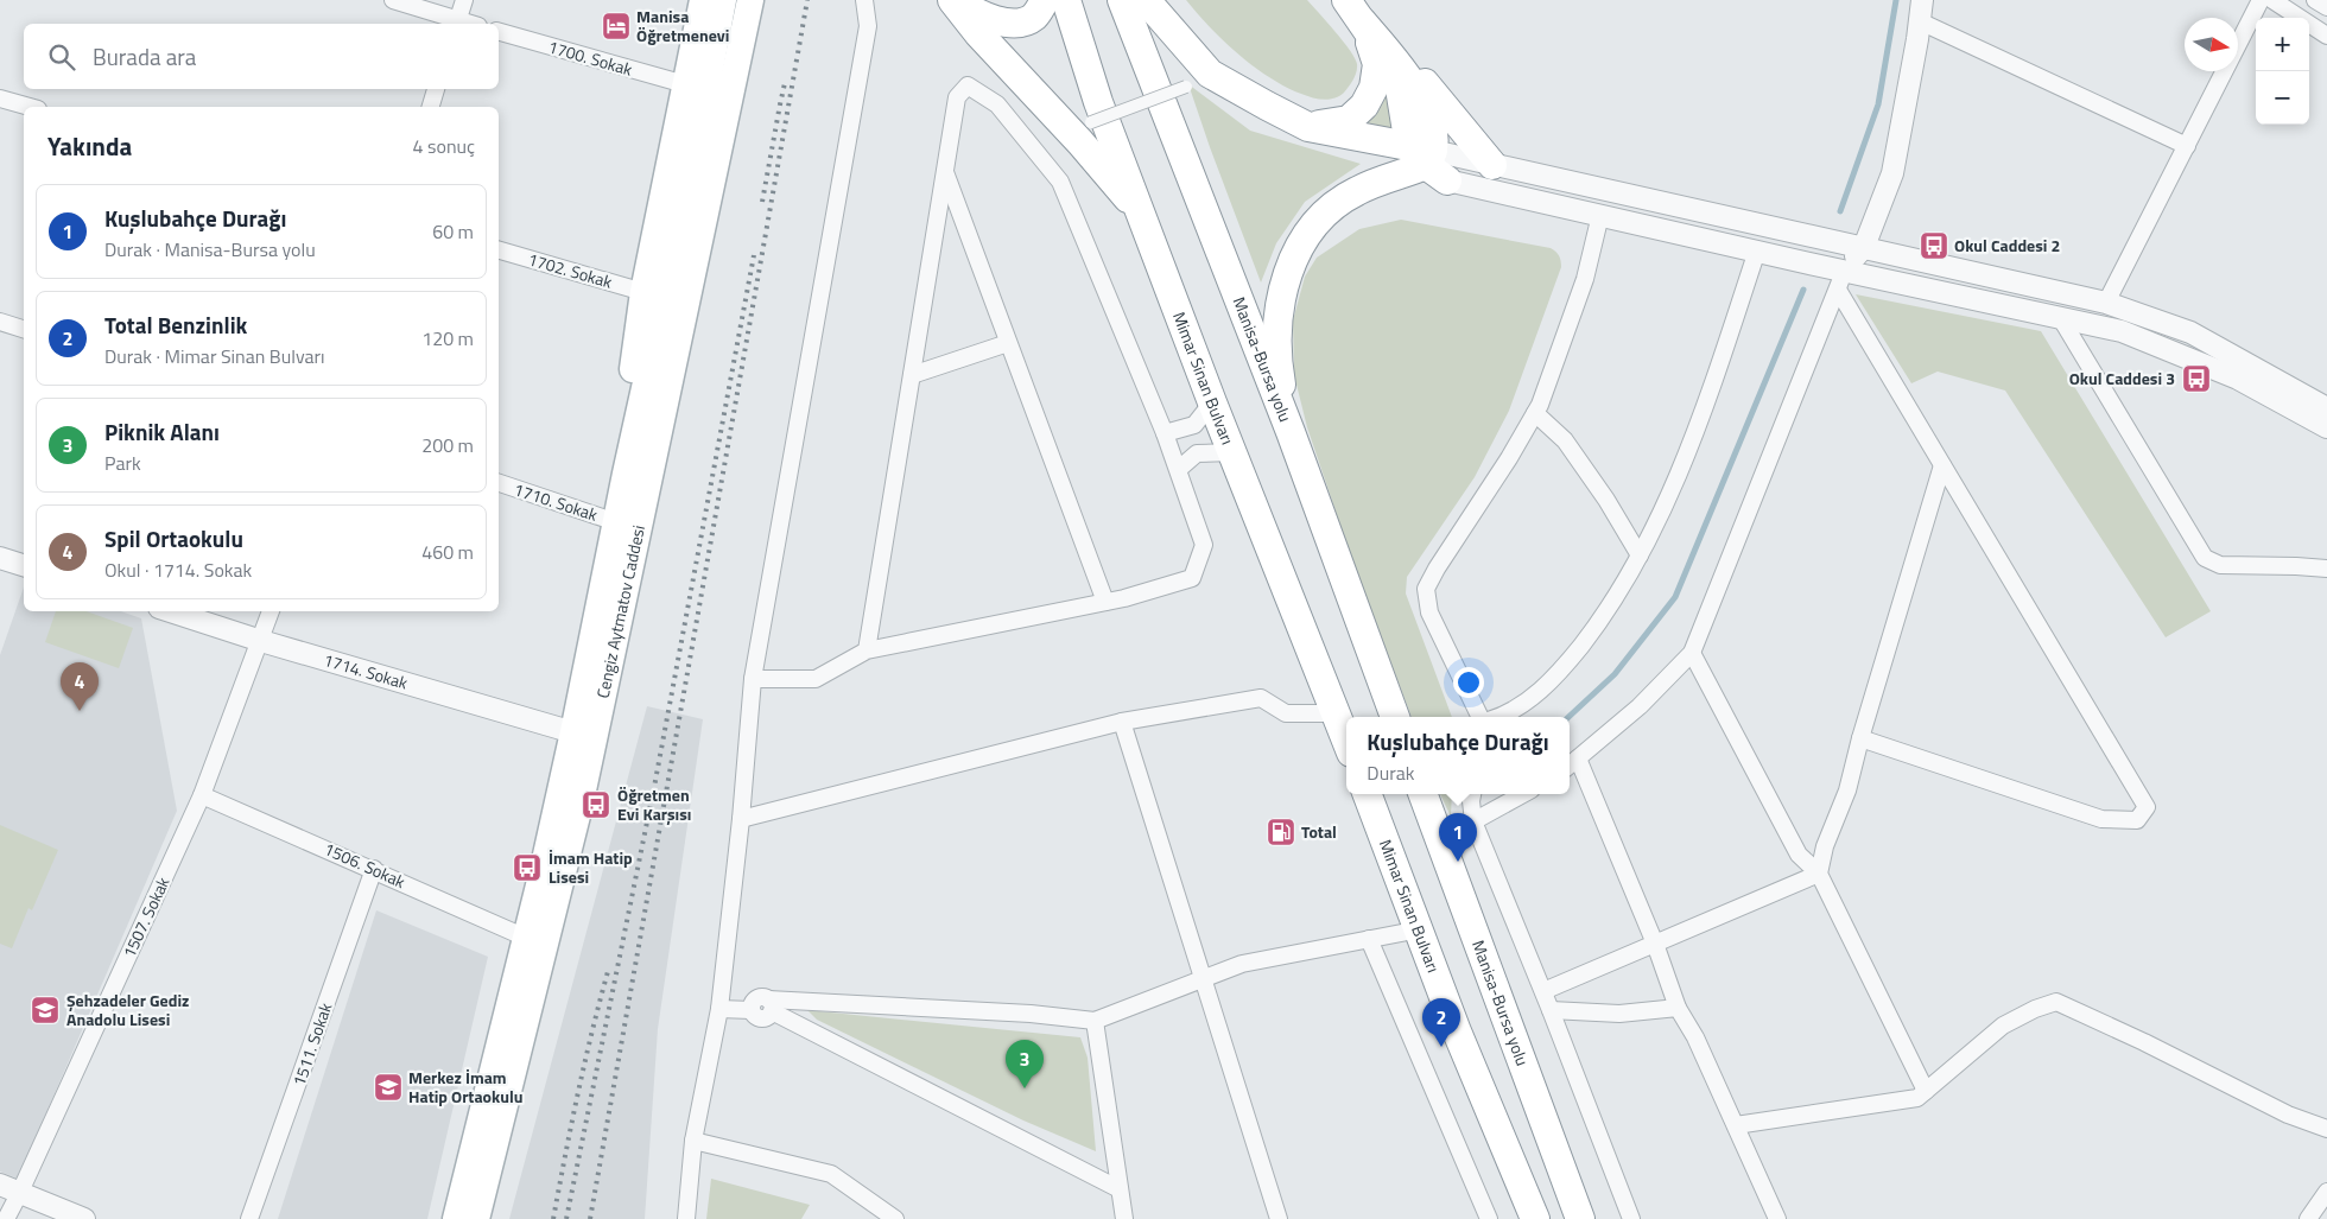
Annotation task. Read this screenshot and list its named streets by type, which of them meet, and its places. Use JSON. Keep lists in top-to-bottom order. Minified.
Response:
{"streets":{"highway":["Manisa-Bursa yolu","Mimar Sinan Bulvarı"],"main road":["Cengiz Aytmatov Caddesi"],"street":["1700. Sokak","1702. Sokak","1710. Sokak","1714. Sokak","1506. Sokak","1507. Sokak","1511. Sokak"]},"crossings":[["1710. Sokak","Cengiz Aytmatov Caddesi"],["Cengiz Aytmatov Caddesi","1714. Sokak"],["Cengiz Aytmatov Caddesi","1506. Sokak"],["1714. Sokak","1507. Sokak"],["1506. Sokak","1507. Sokak"],["1506. Sokak","1511. Sokak"]],"places":{"hotel":["Manisa Öğretmenevi"],"bus stop":["Okul Caddesi 2","Okul Caddesi 3","Öğretmen Evi Karşısı","İmam Hatip Lisesi"],"fuel station":["Total"],"school or university":["Şehzadeler Gediz Anadolu Lisesi","Merkez İmam Hatip Ortaokulu"]},"north":"right","page":{"map_buttons":["+","−"],"search":"Burada ara","heading":["Yakında","4 sonuç"],"list":[{"mark":"1","name":"Kuşlubahçe Durağı","note":"Durak · Manisa-Bursa yolu","value":"60 m"},{"mark":"2","name":"Total Benzinlik","note":"Durak · Mimar Sinan Bulvarı","value":"120 m"},{"mark":"3","name":"Piknik Alanı","note":"Park","value":"200 m"},{"mark":"4","name":"Spil Ortaokulu","note":"Okul · 1714. Sokak","value":"460 m"}],"pins":["4","1","2","3"],"popup":["Kuşlubahçe Durağı","Durak"]}}
